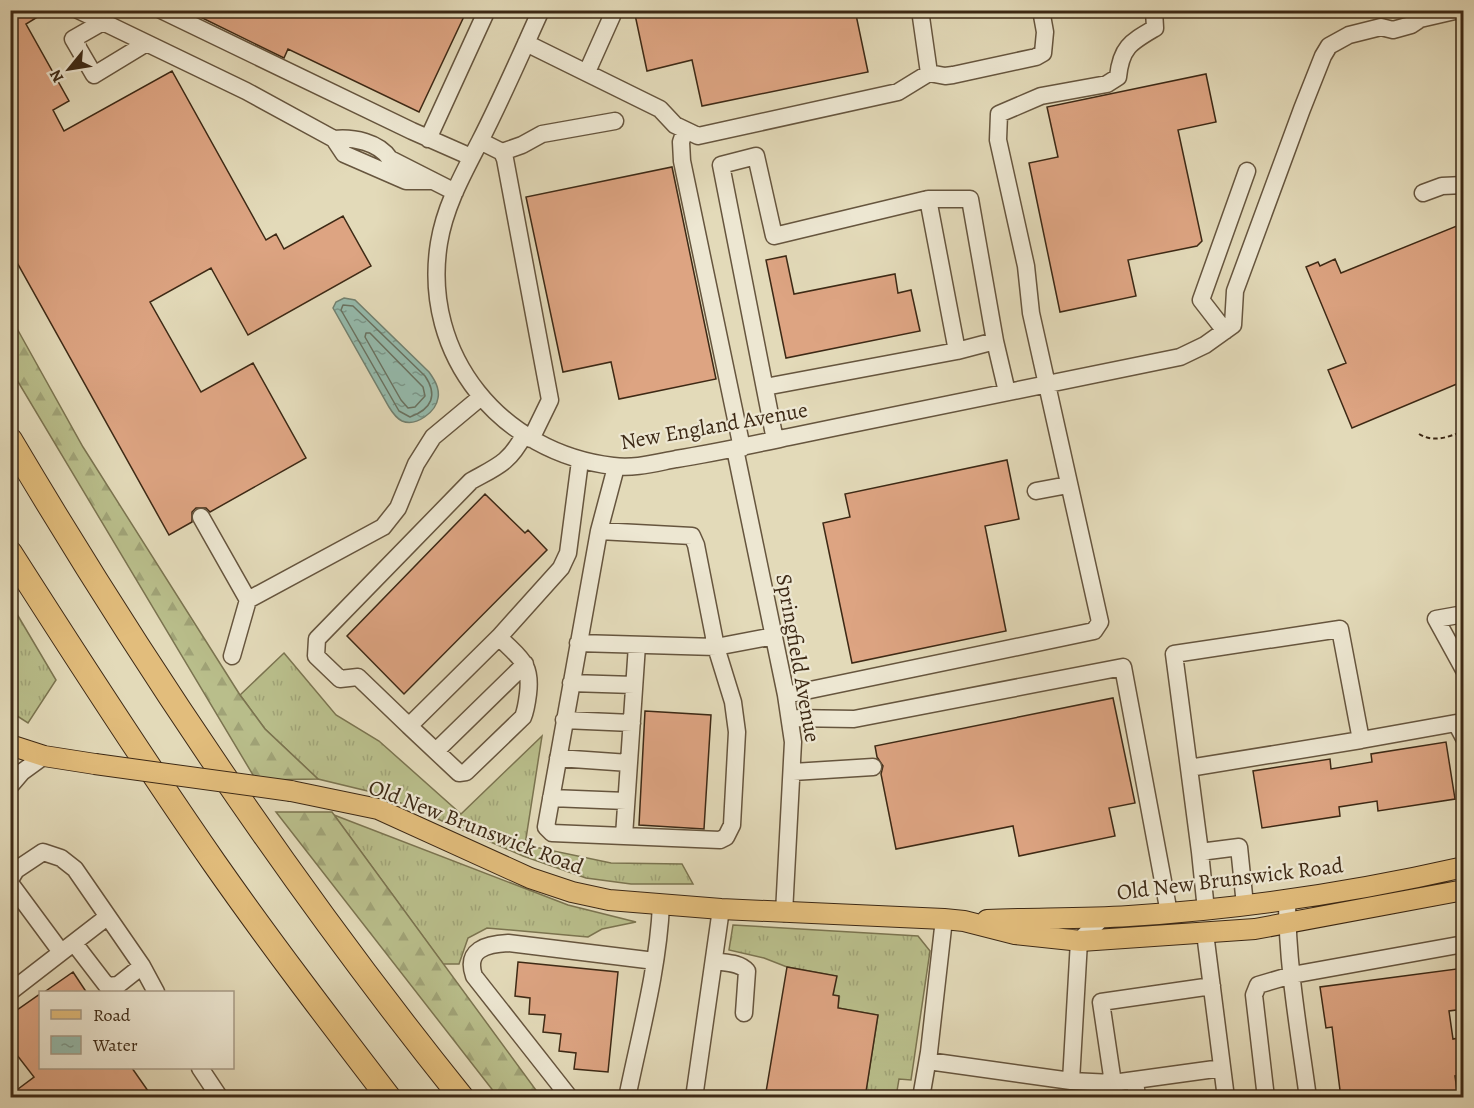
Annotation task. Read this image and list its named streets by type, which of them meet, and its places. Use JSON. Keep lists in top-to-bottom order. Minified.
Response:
{"streets":{"main road":["Old New Brunswick Road"],"street":["New England Avenue","Springfield Avenue"]},"crossings":[["New England Avenue","Springfield Avenue"],["Springfield Avenue","Old New Brunswick Road"]],"legend":["Road","Water"],"north":"bottom left"}
